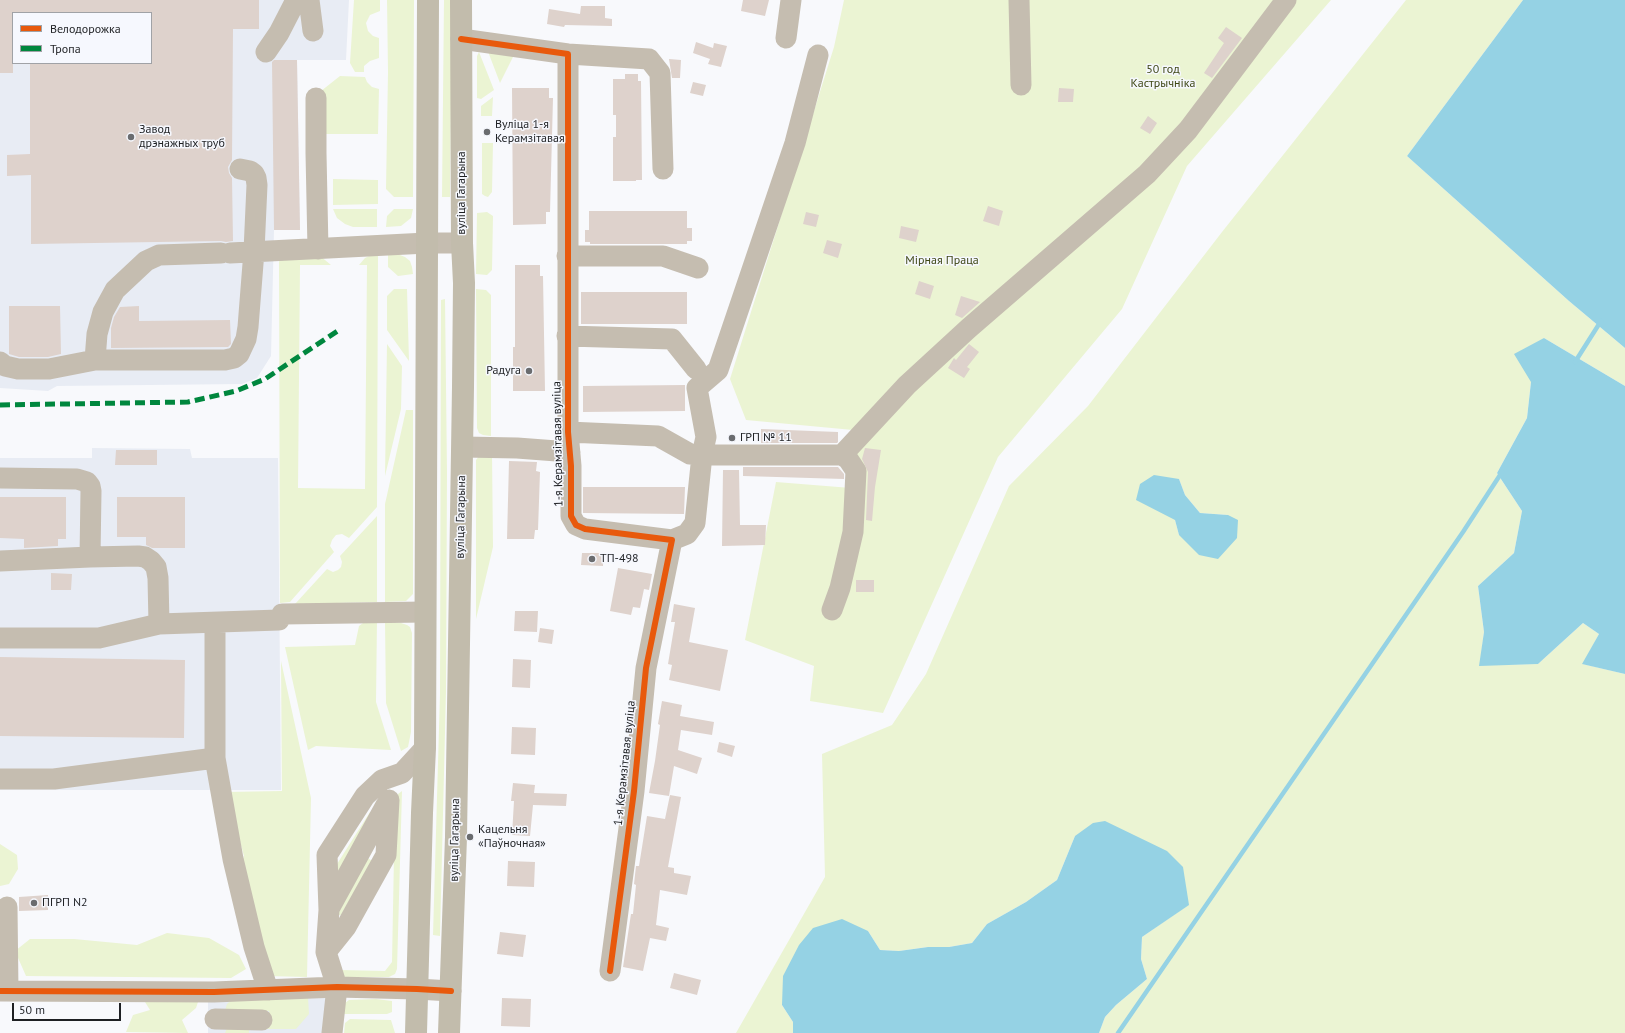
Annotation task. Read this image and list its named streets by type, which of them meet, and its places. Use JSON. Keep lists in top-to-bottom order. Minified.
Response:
{"streets":{"main road":["вуліца Гагарына"],"street":["1-я Керамзітавая вуліца"]},"parks":["50 год Кастрычніка","Мірная Праца"],"places":["Вуліца 1-я Керамзітавая","Завод дрэнажных труб","Радуга","ГРП № 11","ТП-498","Кацельня «Паўночная»","ПГРП N2"],"legend":["Велодорожка","Тропа"],"scale_bar":"50 m"}
